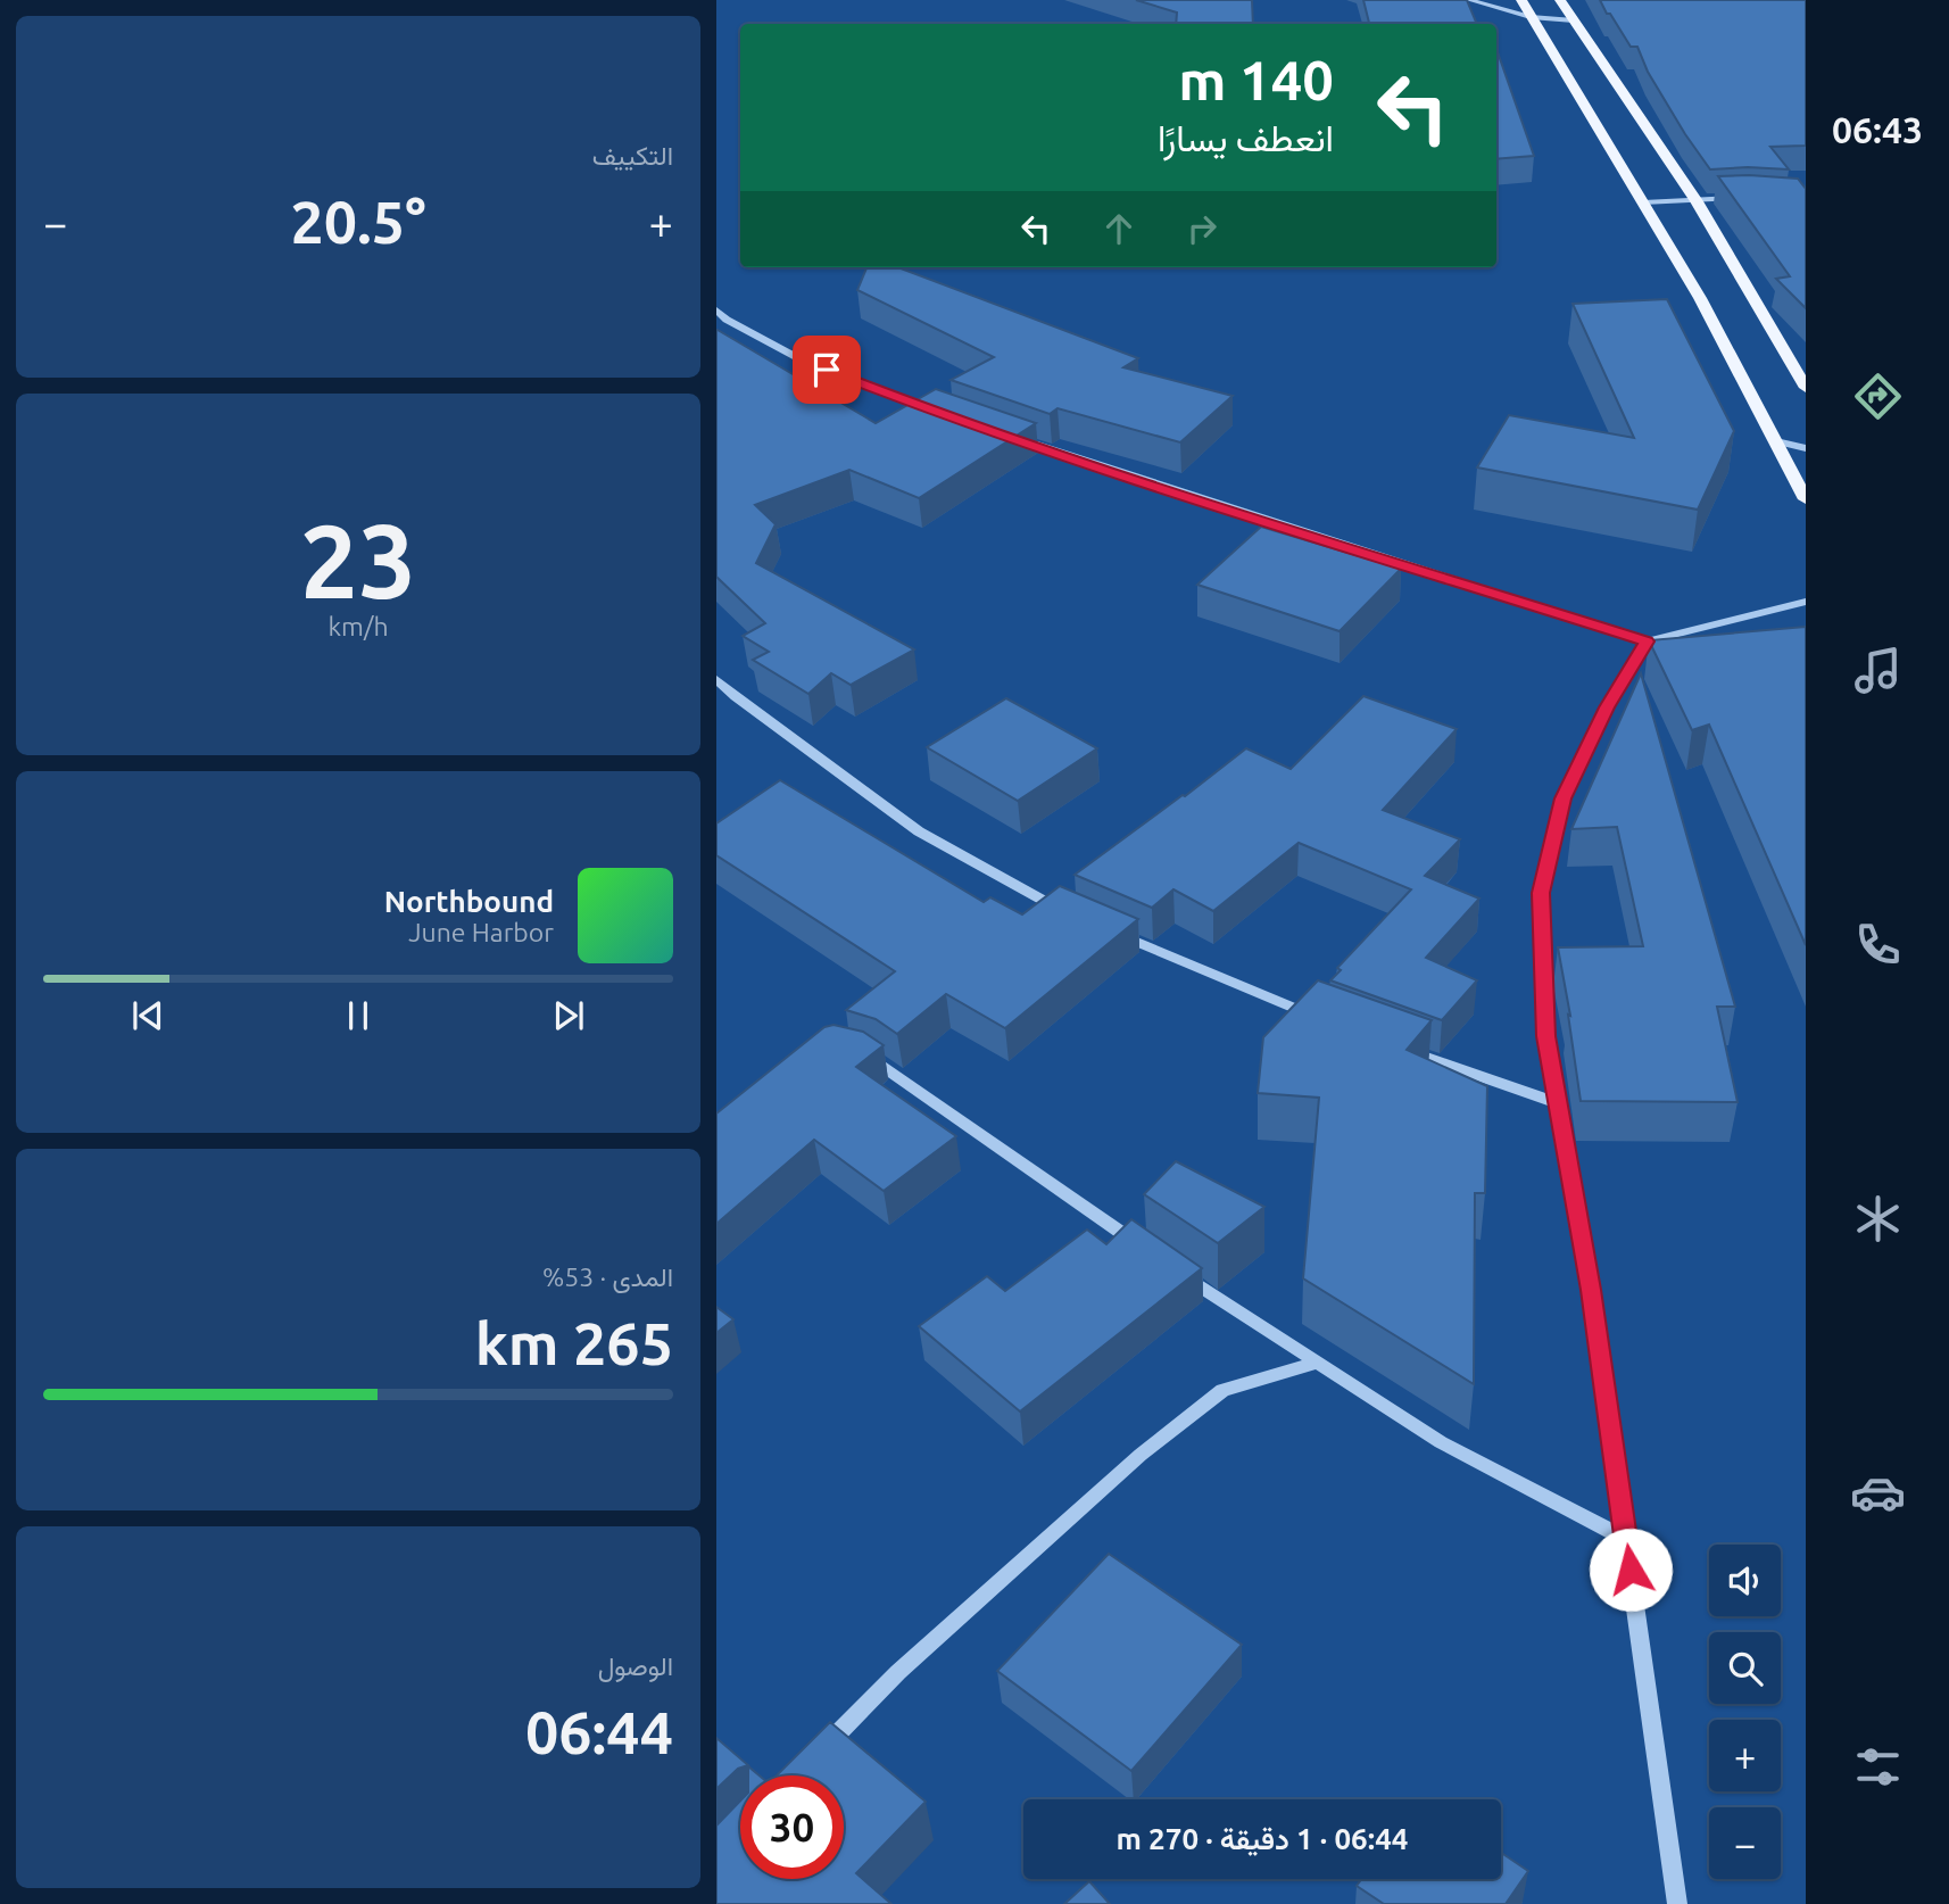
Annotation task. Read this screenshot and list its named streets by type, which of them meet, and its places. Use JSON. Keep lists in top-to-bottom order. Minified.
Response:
{"page":{"tabs":"06:43","tile":["التكييف",["23","km/h"],["المدى · 53%","265 km"],["الوصول","06:44"]],"turn":["140 m","انعطف يسارًا"],"heat":["−","20.5°","+"],"song":["Northbound","June Harbor"],"map_buttons":["+","−"],"limit":"30","trip":"06:44 · 1 دقيقة · 270 m"}}
